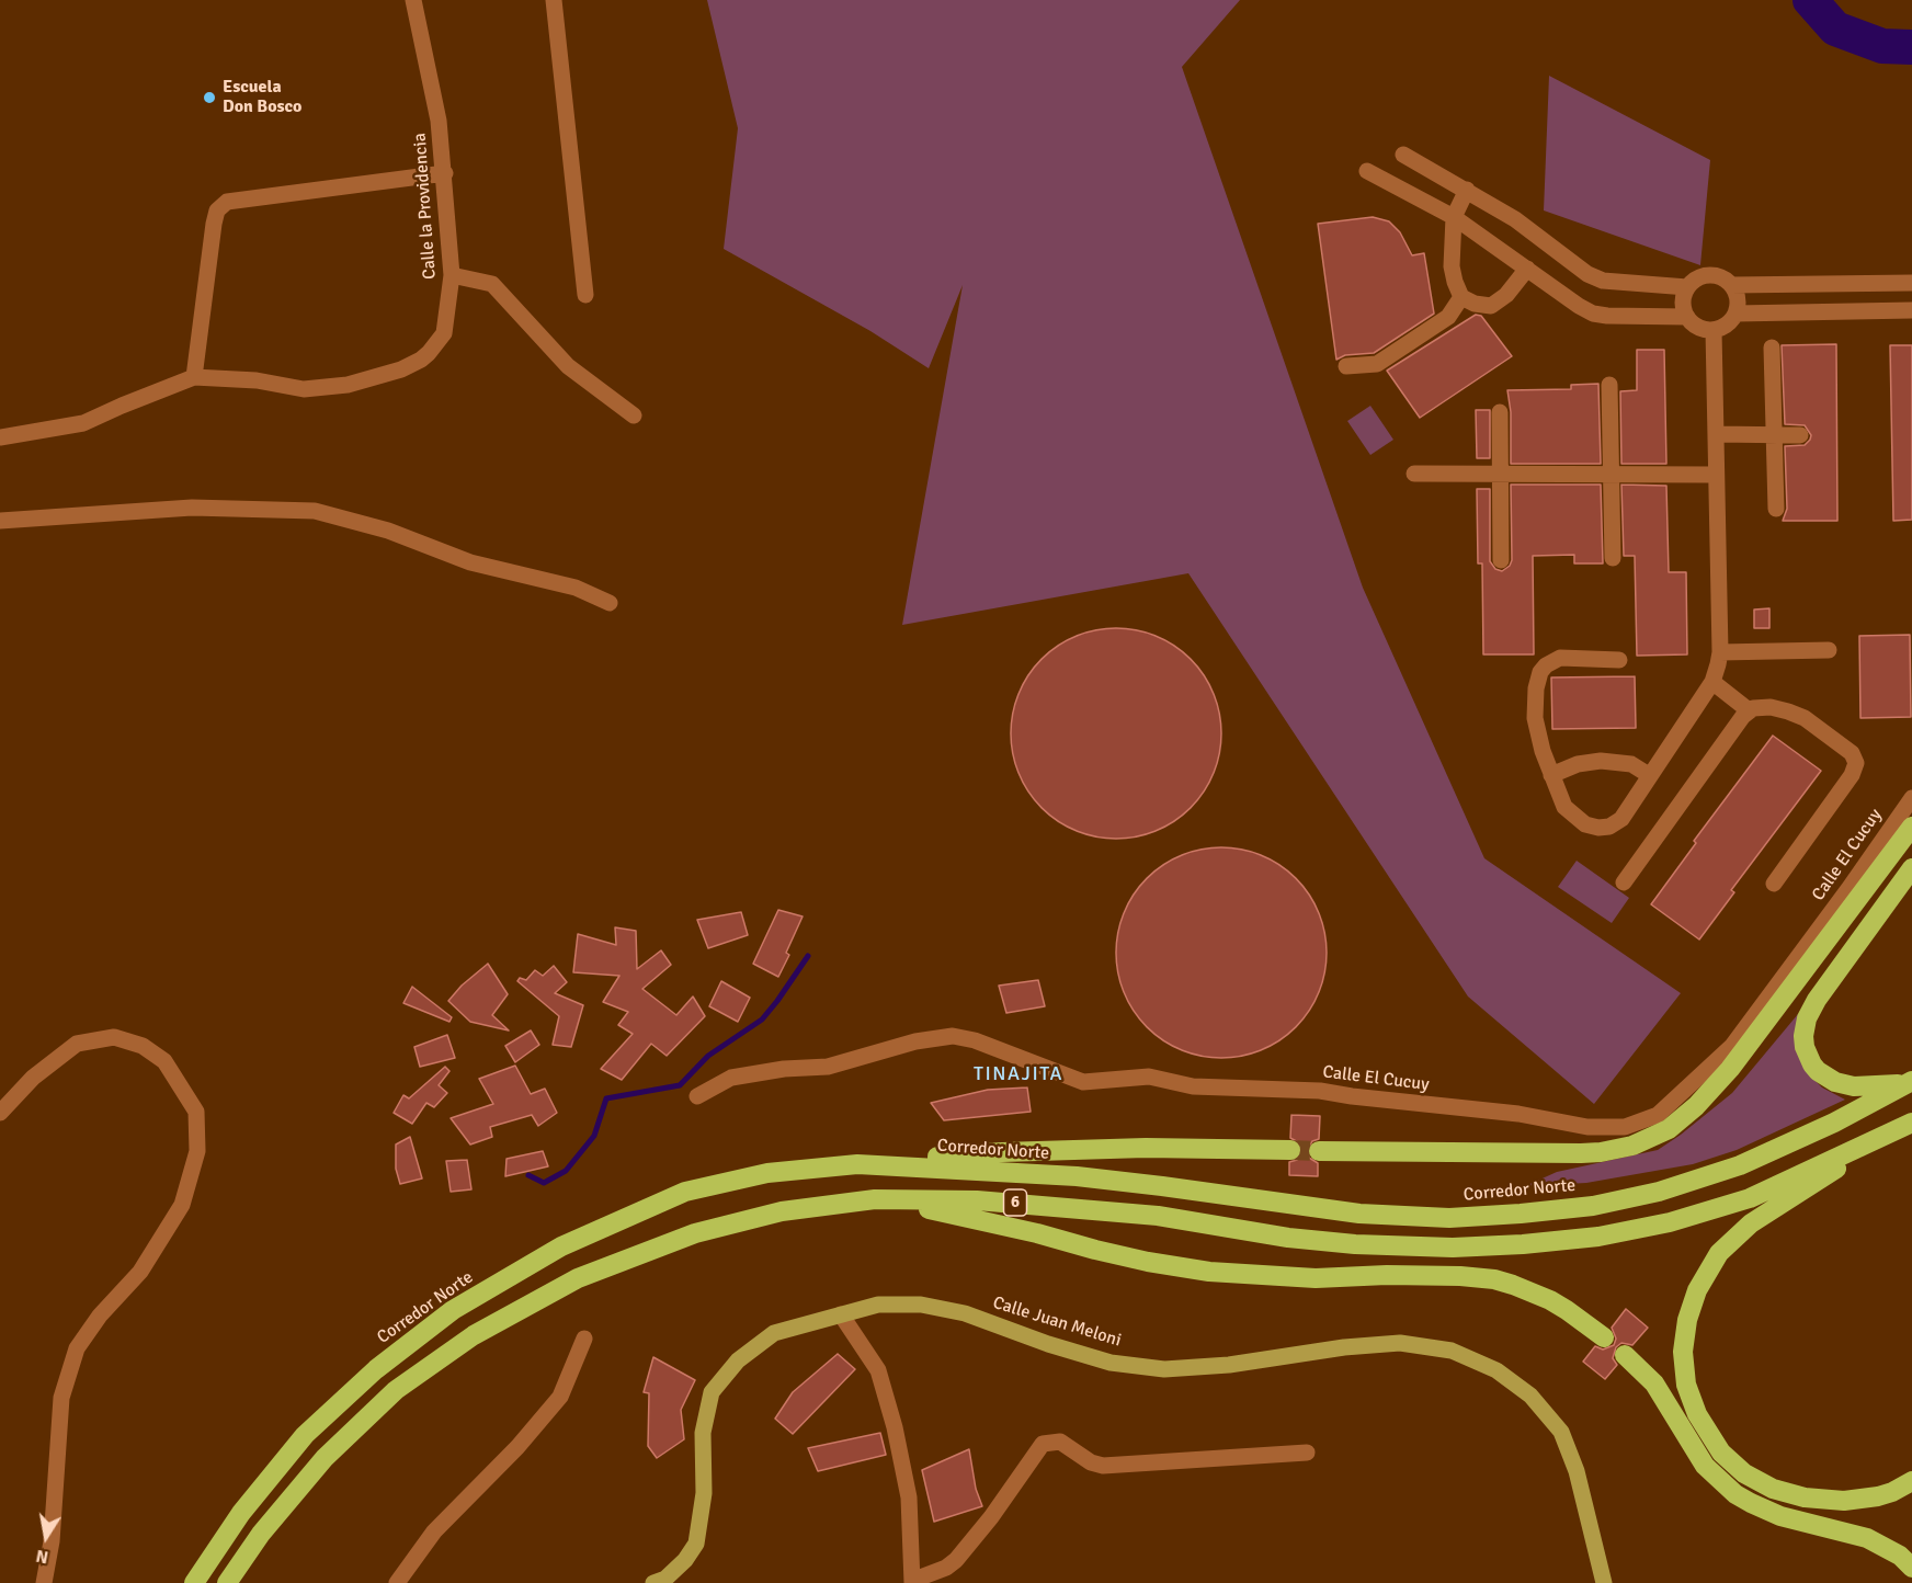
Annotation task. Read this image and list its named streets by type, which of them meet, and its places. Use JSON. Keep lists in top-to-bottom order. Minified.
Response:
{"streets":{"highway":["Corredor Norte","6"],"main road":["Calle Juan Meloni"],"street":["Calle la Providencia","Calle El Cucuy"]},"districts":["TINAJITA"],"places":["Escuela Don Bosco"],"north":"bottom"}
